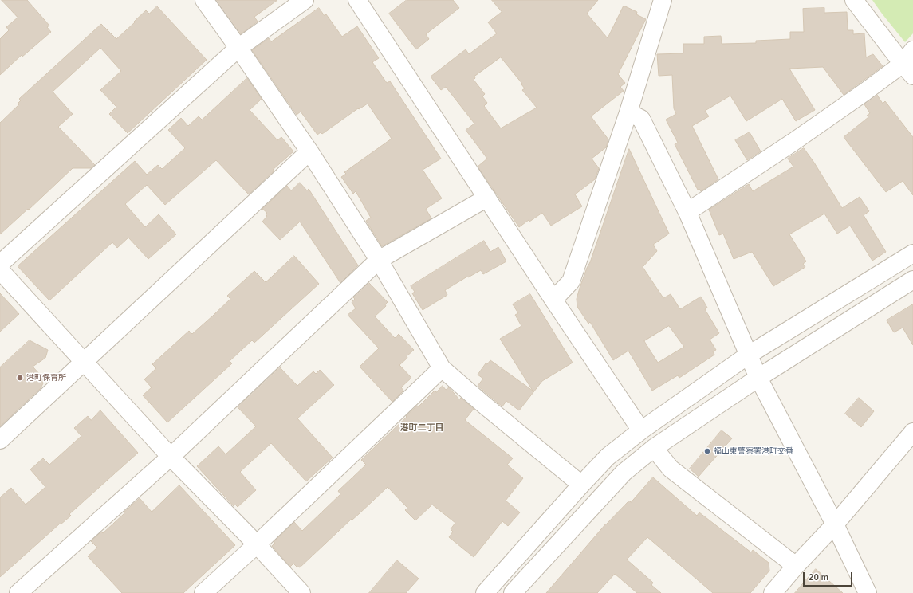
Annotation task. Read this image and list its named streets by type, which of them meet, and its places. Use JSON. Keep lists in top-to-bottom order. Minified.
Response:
{"districts":["港町二丁目"],"places":["港町保育所","福山東警察署港町交番"],"scale_bar":"20 m"}
